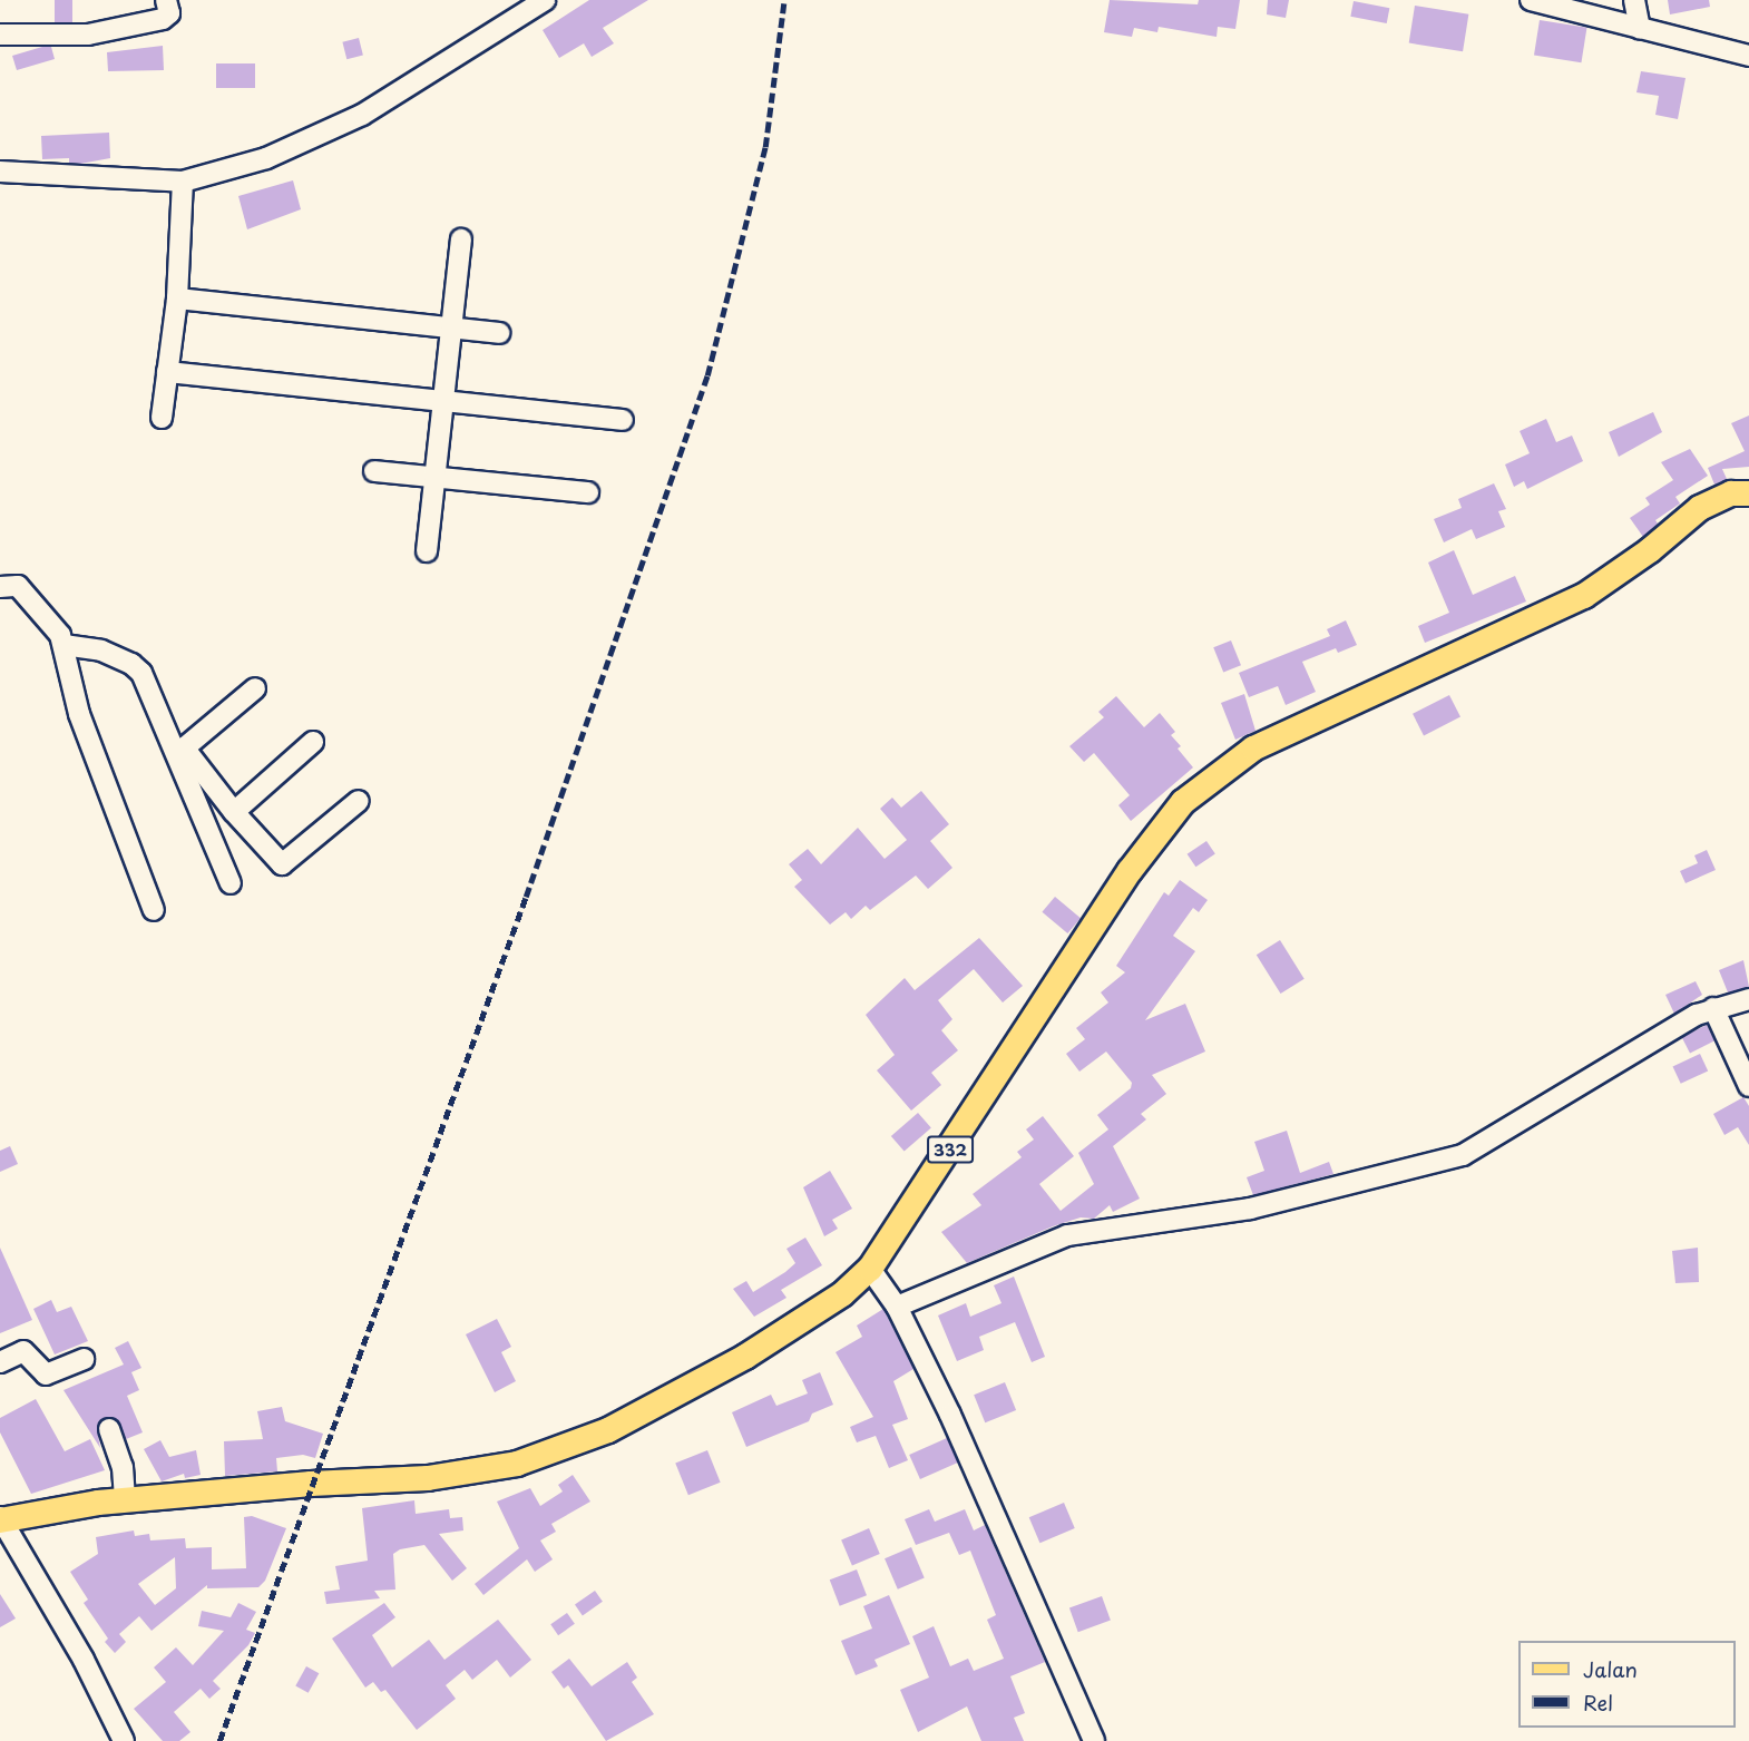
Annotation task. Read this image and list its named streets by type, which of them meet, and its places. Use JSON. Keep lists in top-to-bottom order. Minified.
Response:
{"streets":{"main road":["332"]},"legend":["Jalan","Rel"]}
